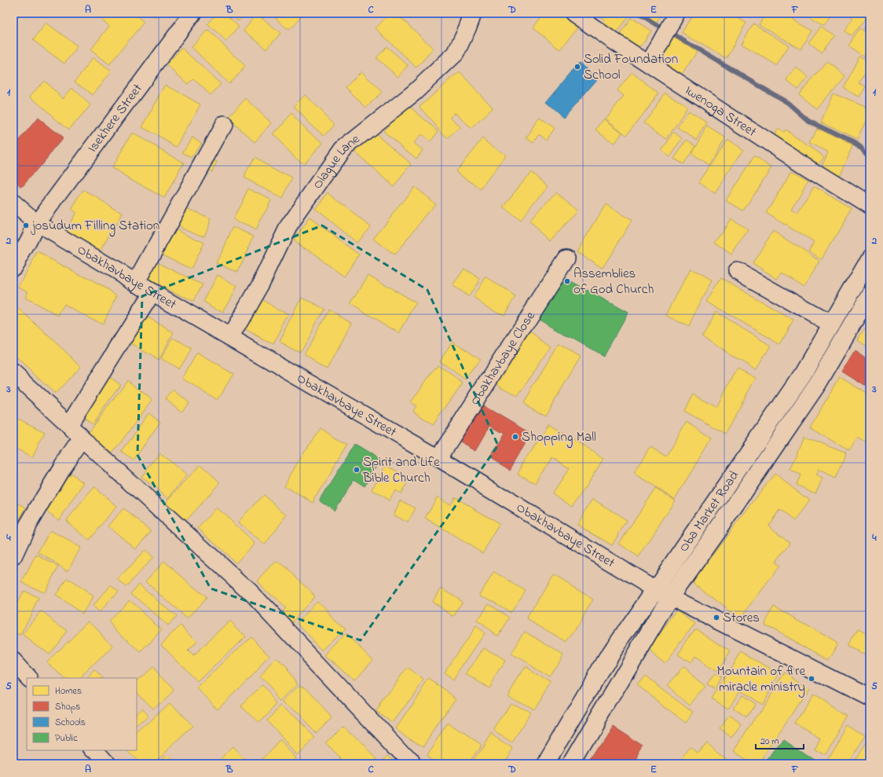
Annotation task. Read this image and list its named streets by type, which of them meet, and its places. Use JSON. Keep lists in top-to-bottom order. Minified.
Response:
{"streets":{"main road":["Oba Market Road"],"street":["Iwenoga Street","Isekhere Street","Olague Lane","Obakhavbaye Street","Obakhavbaye Close"]},"crossings":[["Isekhere Street","Obakhavbaye Street"],["Olague Lane","Obakhavbaye Street"],["Obakhavbaye Street","Obakhavbaye Close"],["Obakhavbaye Street","Oba Market Road"]],"places":["Solid Foundation School","josudum Filling Station","Assemblies of God Church","Shopping Mall","Spirit and Life Bible Church","Stores","Mountain of fire miracle ministry"],"legend":["Homes","Shops","Schools","Public"],"scale_bar":"20 m","grid":{"columns":["A","B","C","D","E","F"],"rows":["1","2","3","4","5"]}}
